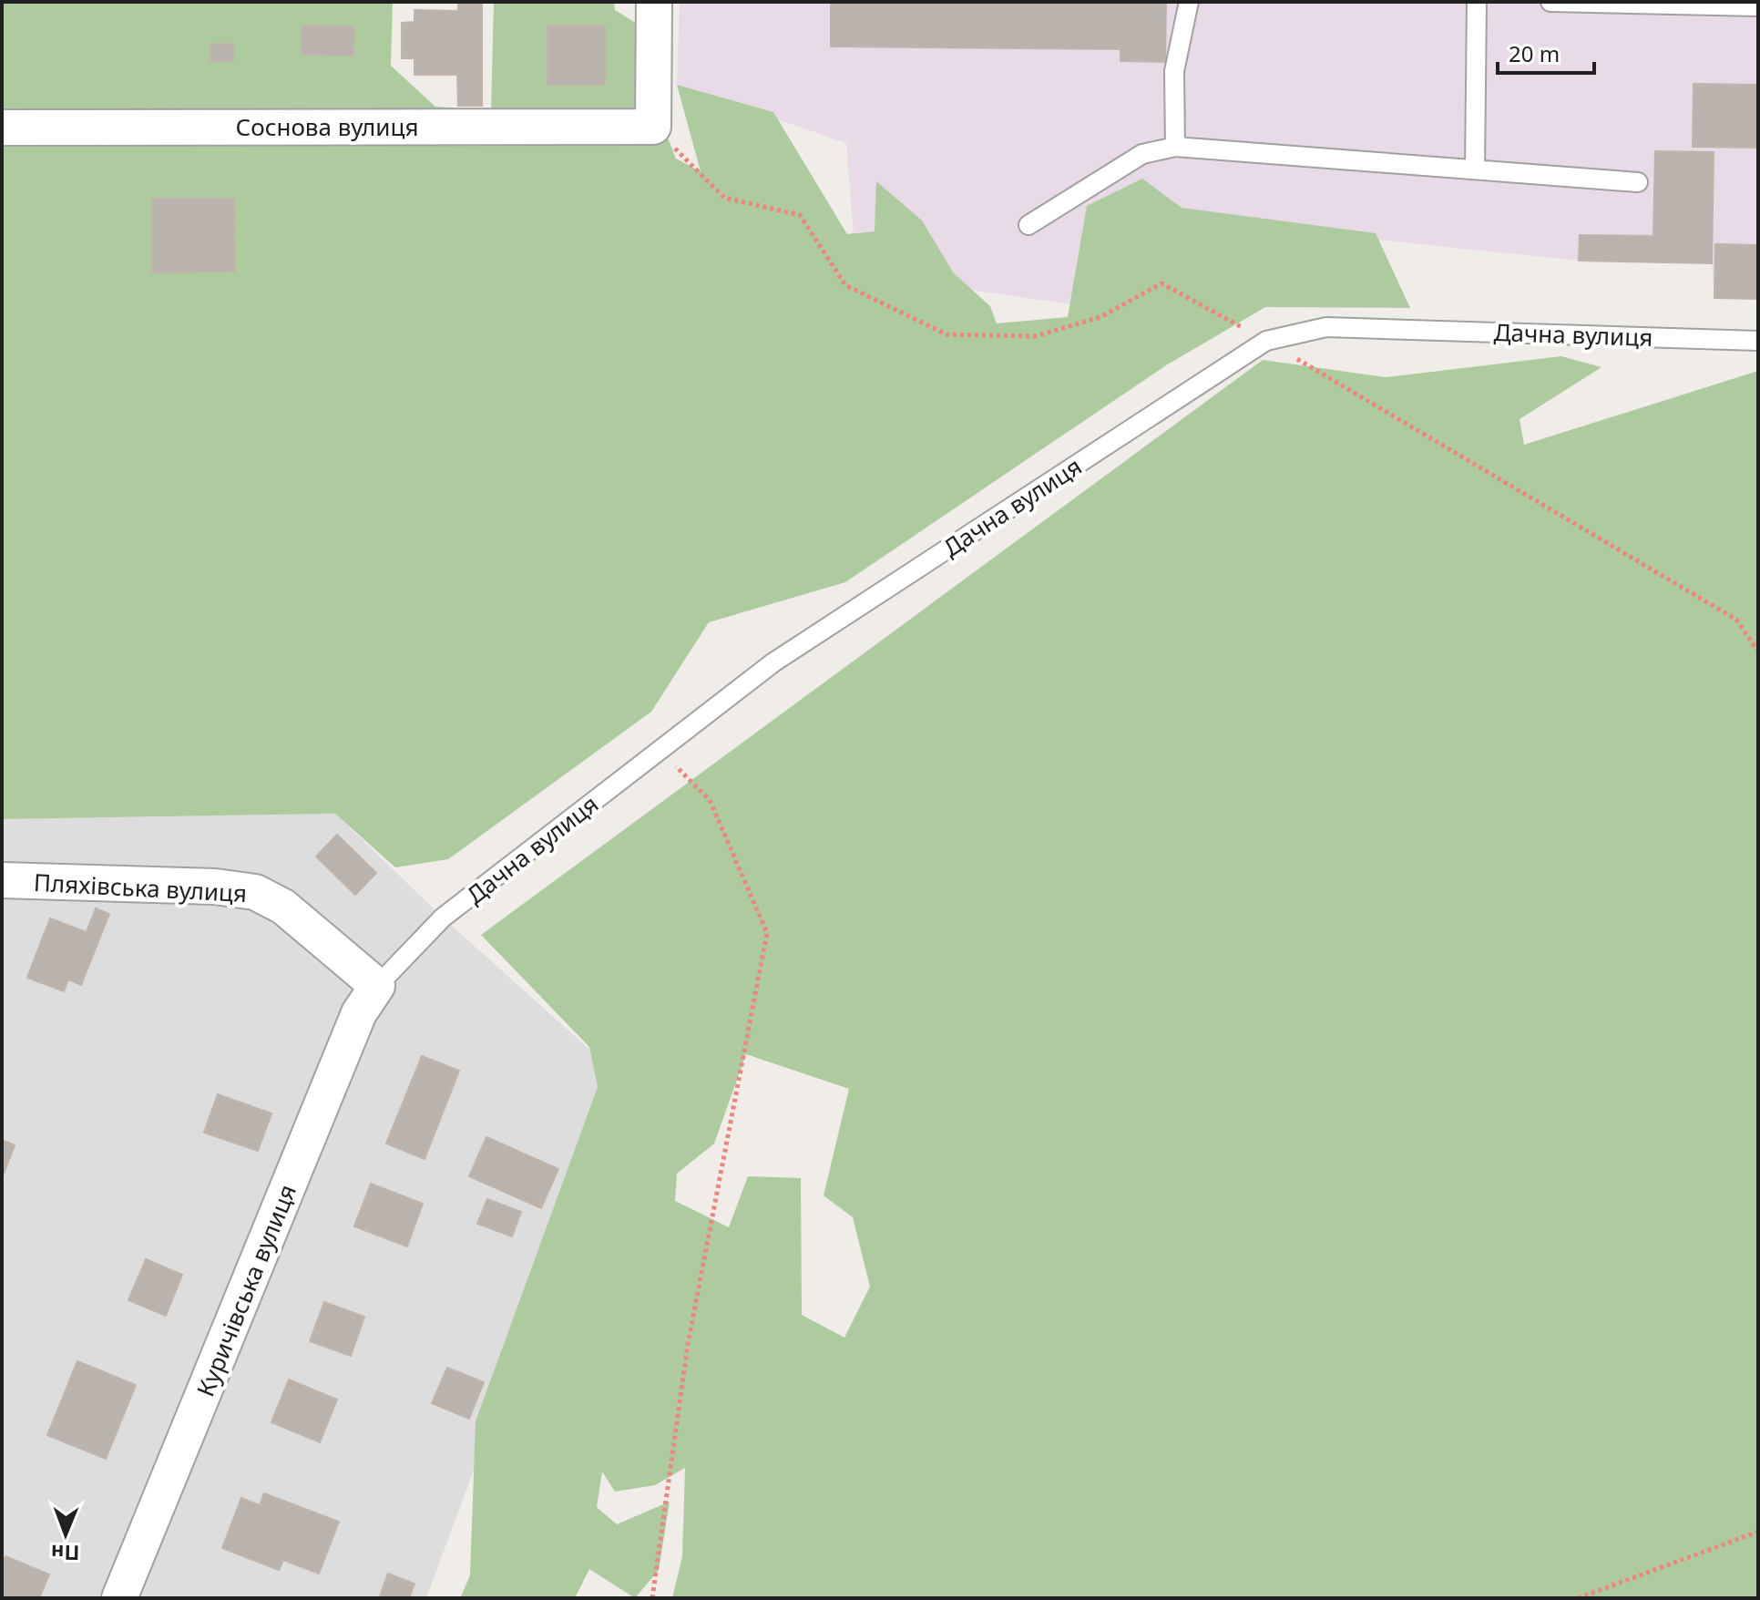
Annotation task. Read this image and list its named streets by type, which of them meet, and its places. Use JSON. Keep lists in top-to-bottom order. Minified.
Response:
{"streets":{"street":["Соснова вулиця","Пляхівська вулиця","Куричівська вулиця"],"lane":["Дачна вулиця"]},"crossings":[["Дачна вулиця","Пляхівська вулиця"],["Дачна вулиця","Куричівська вулиця"],["Пляхівська вулиця","Куричівська вулиця"]],"scale_bar":"20 m","north":"bottom"}
